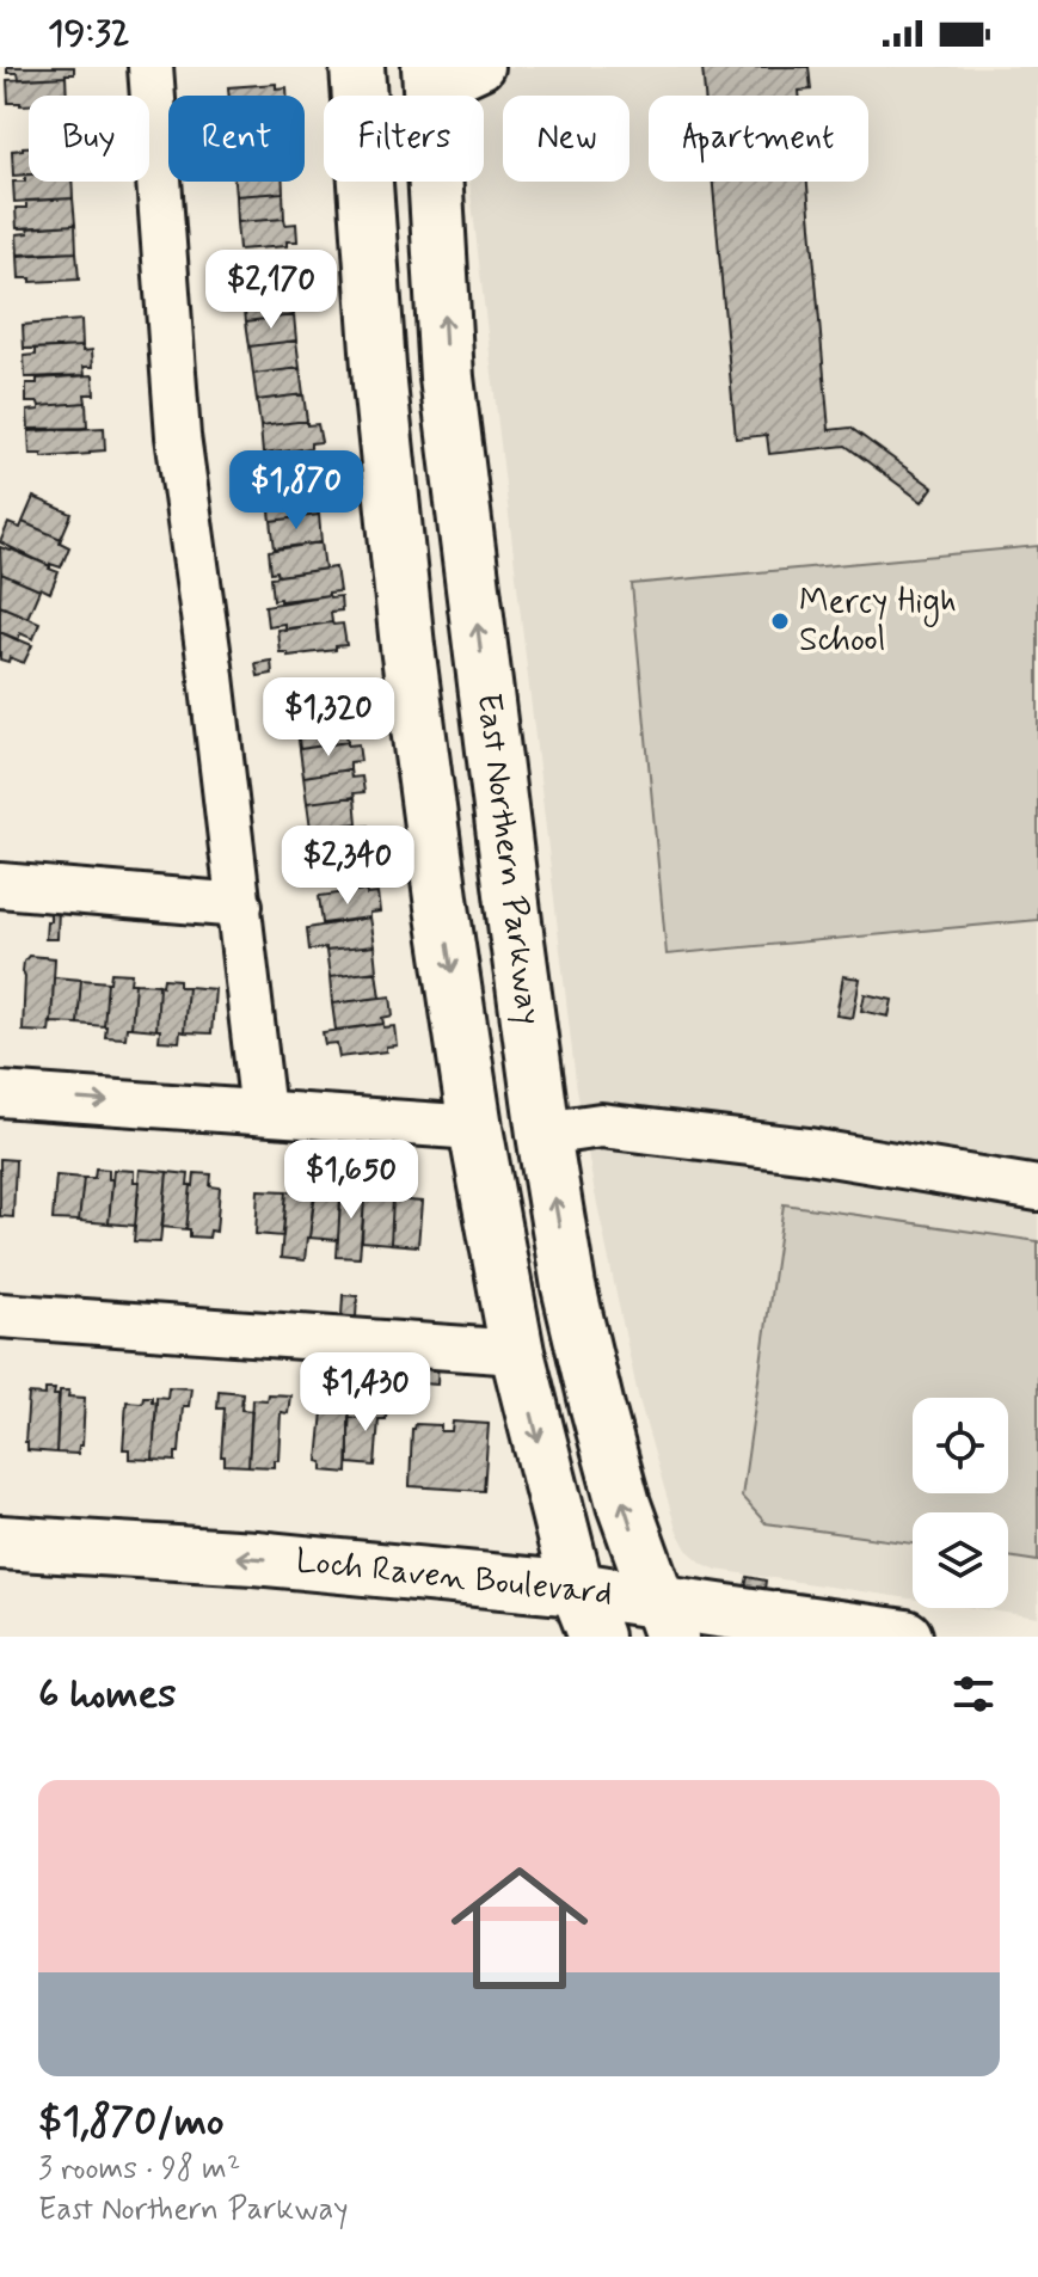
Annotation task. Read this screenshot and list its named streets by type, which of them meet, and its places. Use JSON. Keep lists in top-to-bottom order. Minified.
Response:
{"streets":{"main road":["East Northern Parkway","Loch Raven Boulevard"]},"crossings":[["East Northern Parkway","Loch Raven Boulevard"]],"one_way":["Loch Raven Boulevard"],"places":["Mercy High School"],"page":{"status":"19:32","chip":["Buy","Rent","Filters","New","Apartment"],"price":["$2,170","$1,870","$1,320","$2,340","$1,650","$1,430"],"heading":"6 homes","list":[{"name":"$1,870/mo","note":"3 rooms · 98 m² · East Northern Parkway"}]}}
